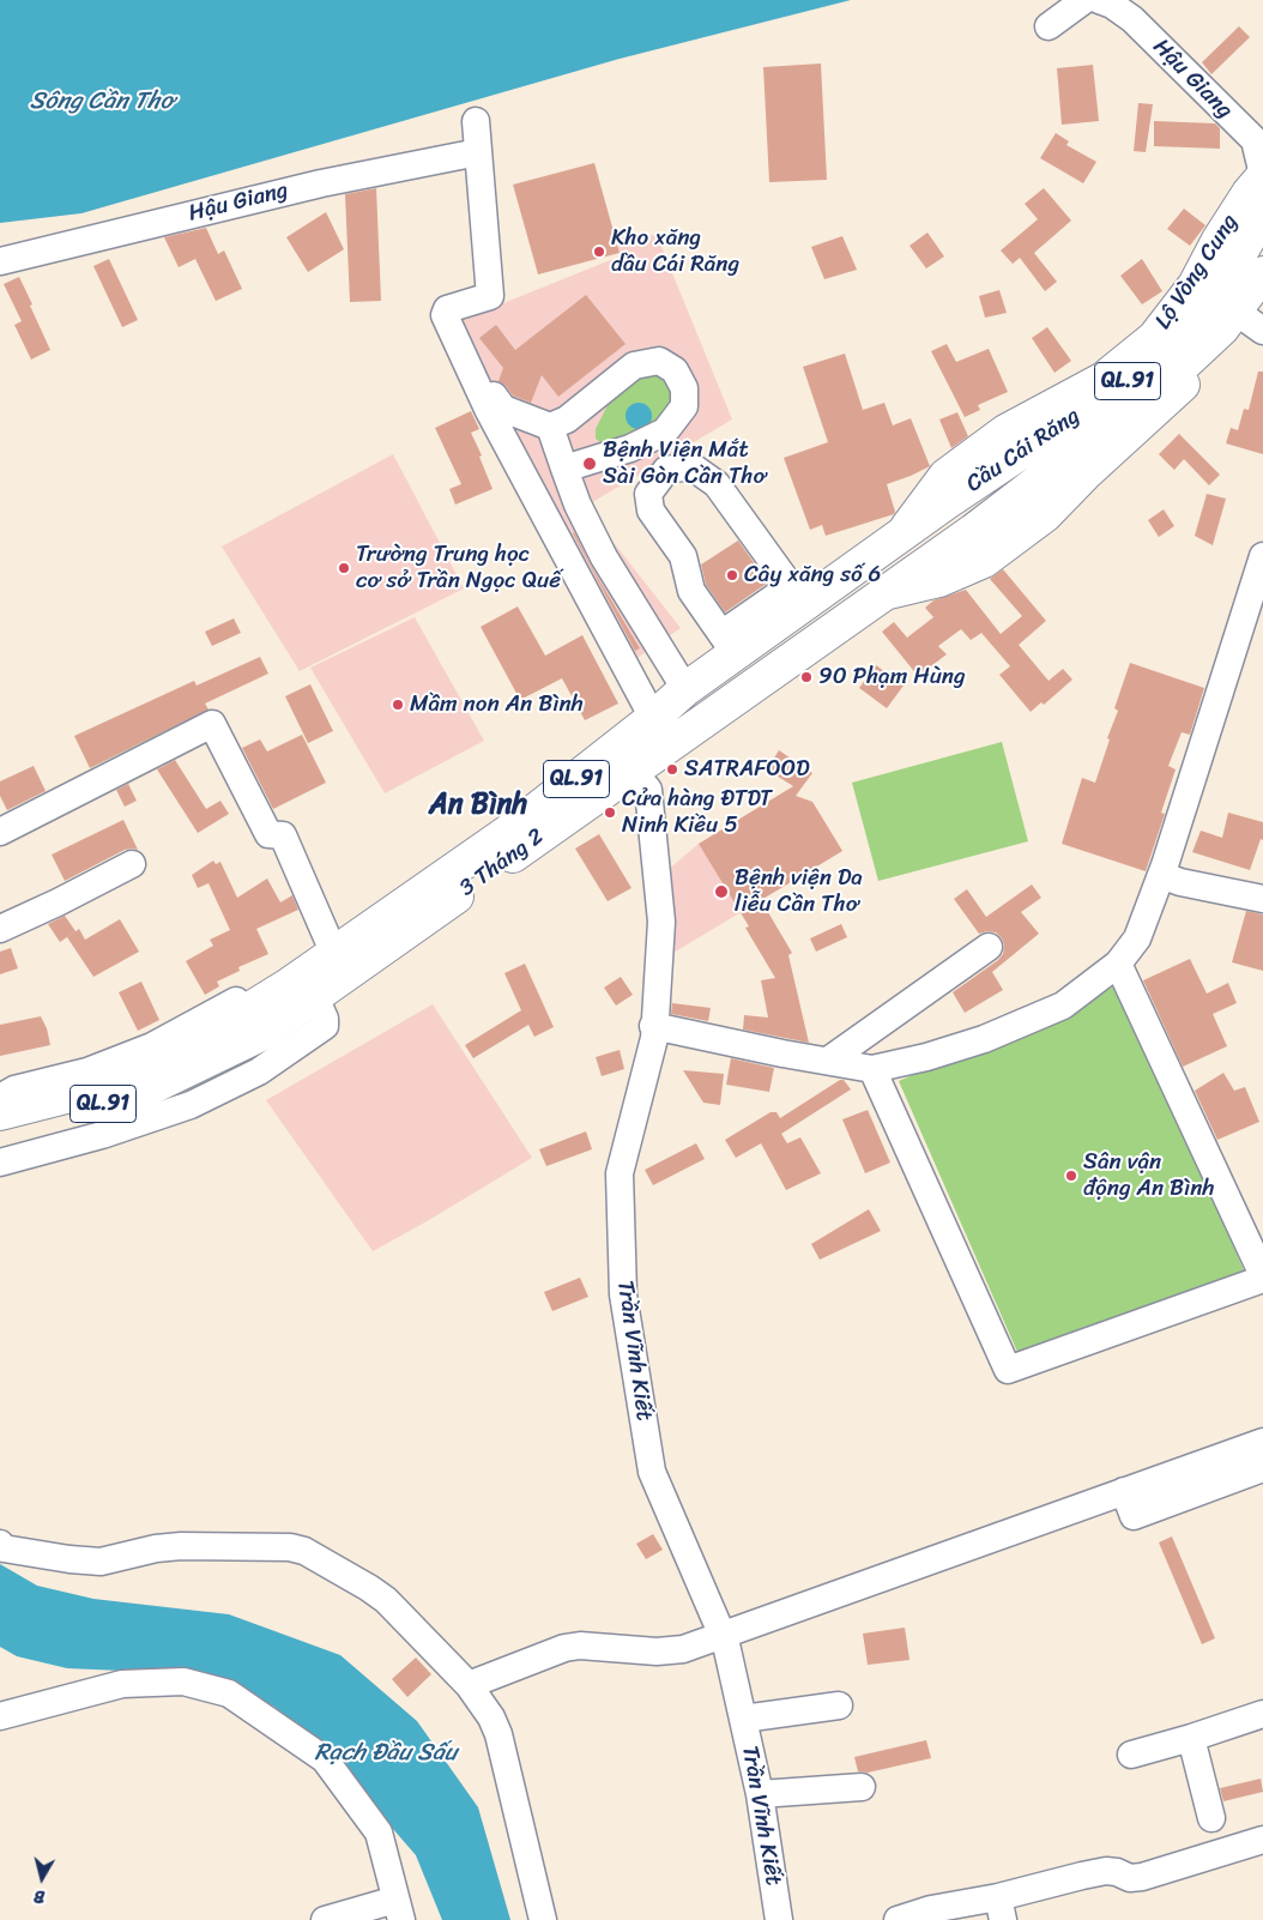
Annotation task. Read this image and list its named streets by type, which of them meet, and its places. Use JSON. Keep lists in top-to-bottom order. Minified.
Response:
{"streets":{"main road":["Lộ Vòng Cung","QL.91","Cầu Cái Răng","3 Tháng 2"],"street":["Hậu Giang","Trần Vĩnh Kiết"]},"crossings":[["Hậu Giang","Lộ Vòng Cung"],["Lộ Vòng Cung","3 Tháng 2"],["Cầu Cái Răng","3 Tháng 2"],["3 Tháng 2","Trần Vĩnh Kiết"]],"districts":["An Bình"],"water":["Sông Cần Thơ","Rạch Đầu Sấu"],"places":["Kho xăng dầu Cái Răng","Bệnh Viện Mắt Sài Gòn Cần Thơ","Trường Trung học cơ sở Trần Ngọc Quế","Cây xăng số 6","90 Phạm Hùng","Mầm non An Bình","SATRAFOOD","Cửa hàng ĐTDT Ninh Kiều 5","Bệnh viện Da liễu Cần Thơ","Sân vận động An Bình"],"north":"bottom"}
